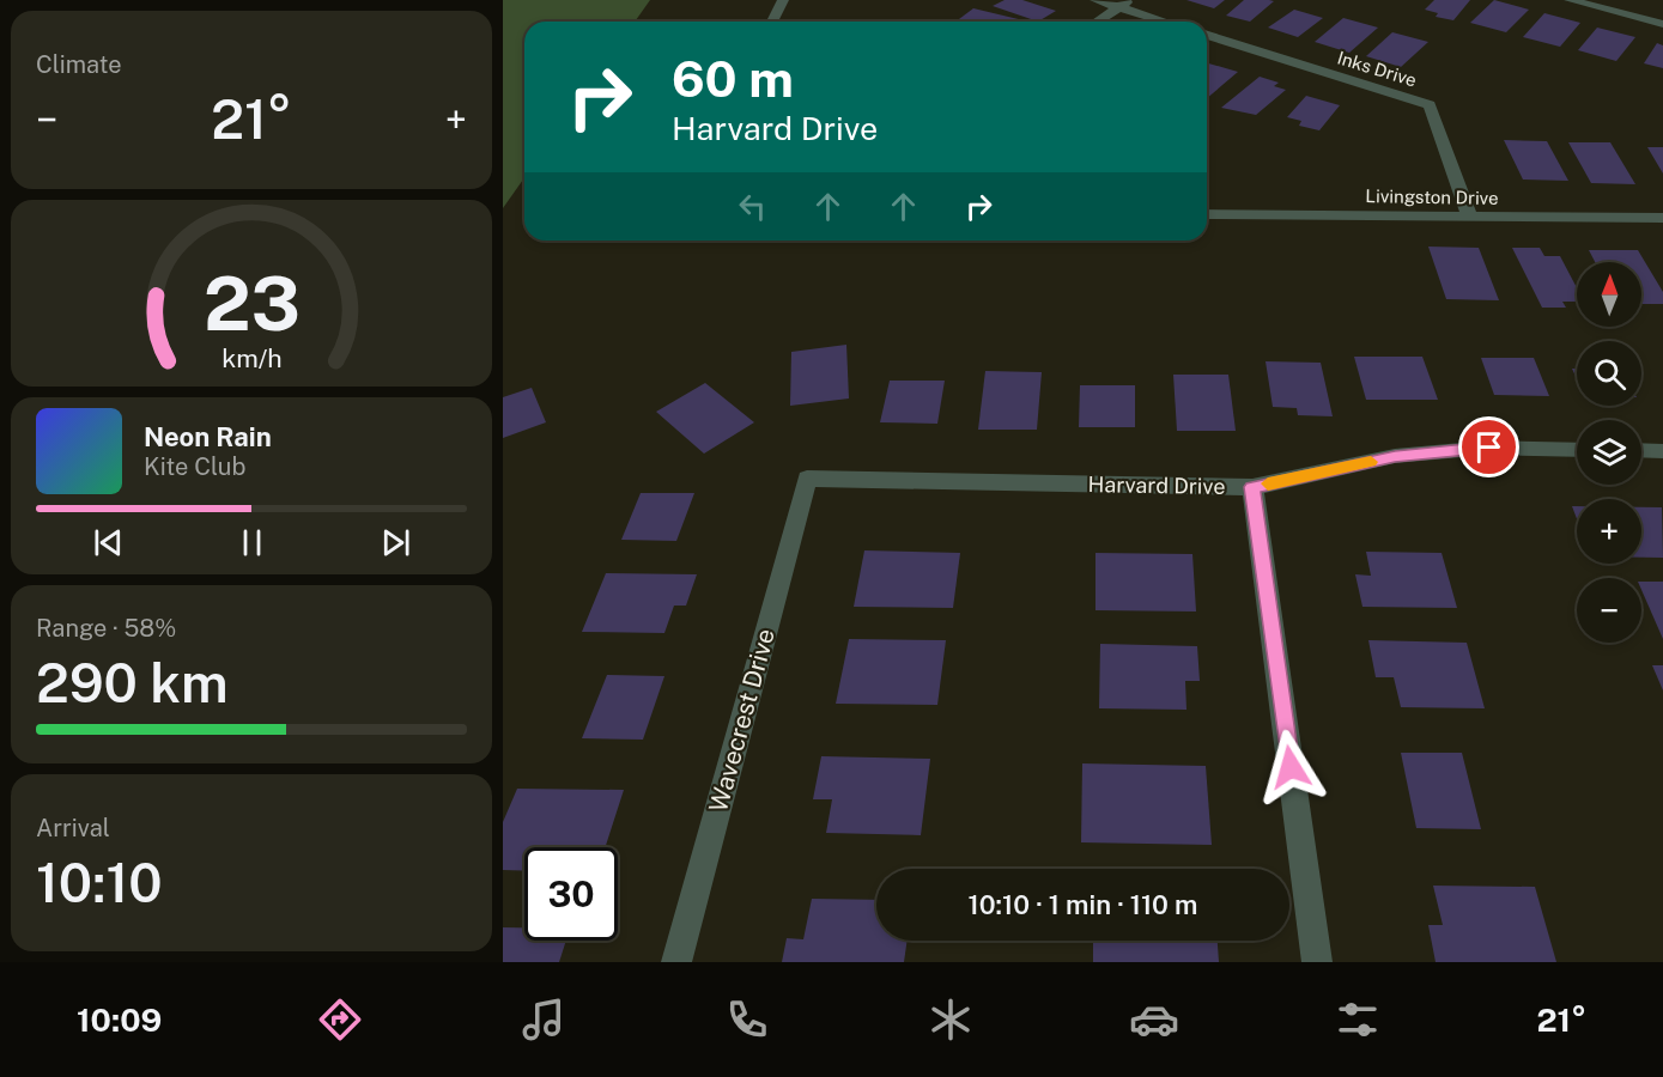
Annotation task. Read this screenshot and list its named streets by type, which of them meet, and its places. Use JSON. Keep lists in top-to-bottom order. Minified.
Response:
{"streets":{"street":["Inks Drive","Livingston Drive","Harvard Drive","Wavecrest Drive"]},"crossings":[["Inks Drive","Livingston Drive"],["Harvard Drive","Wavecrest Drive"]],"north":"top","page":{"tile":["Climate",["Range · 58%","290 km"],["Arrival","10:10"]],"turn":["60 m","Harvard Drive"],"heat":["−","21°","+"],"map_buttons":["+","−"],"song":["Neon Rain","Kite Club"],"limit":"30","trip":"10:10 · 1 min · 110 m","tabs":["10:09","21°"],"gauge":["23","km/h"]}}
